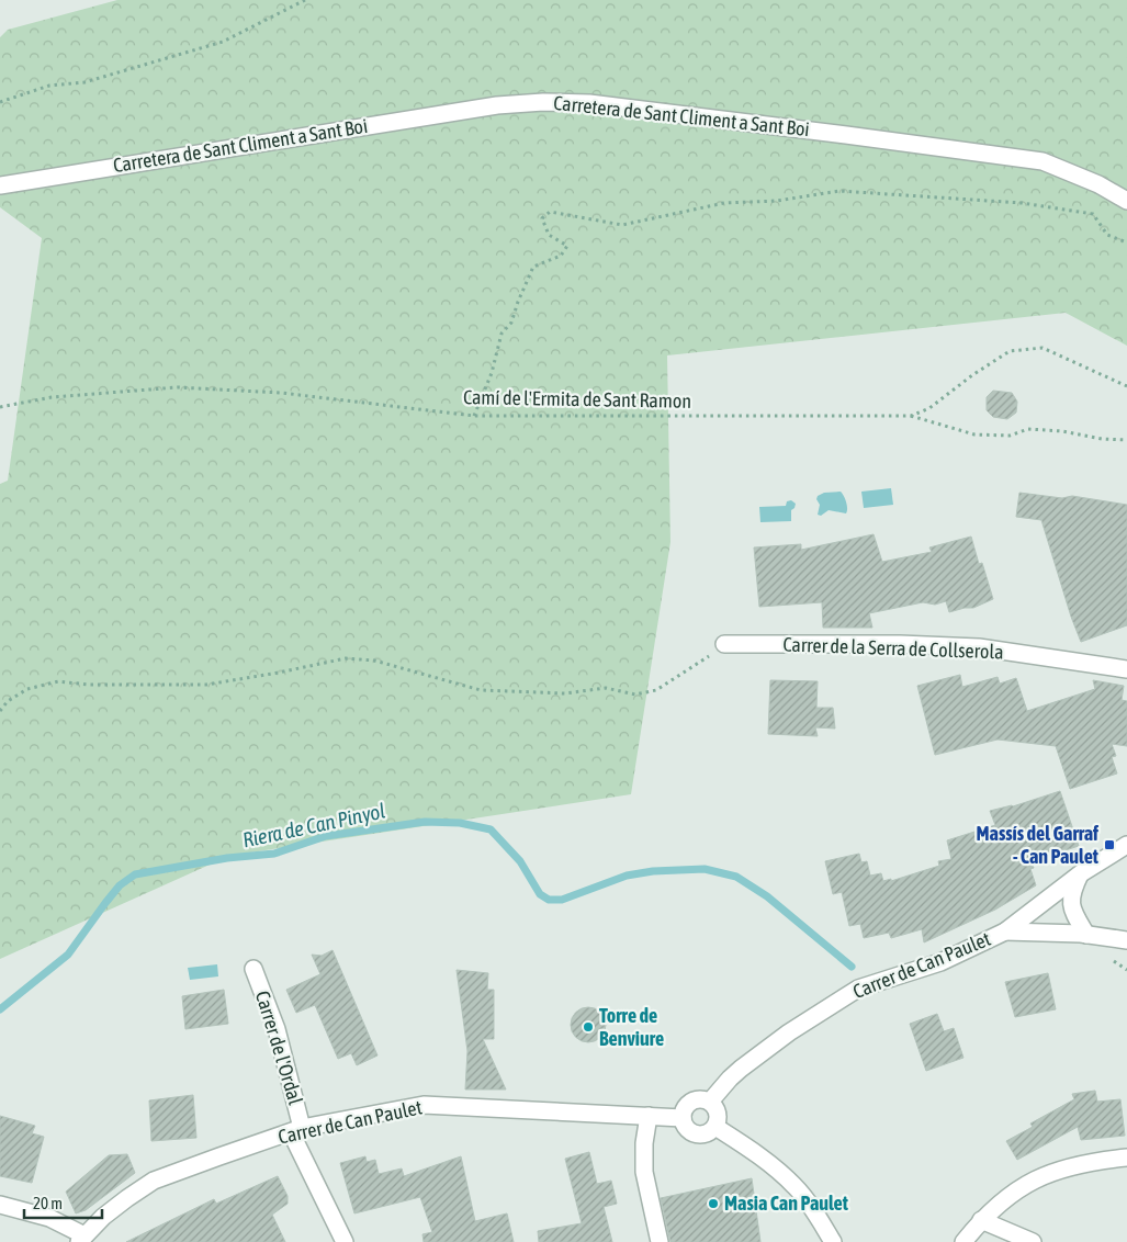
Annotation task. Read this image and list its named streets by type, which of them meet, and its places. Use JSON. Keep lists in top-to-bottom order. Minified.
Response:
{"streets":{"street":["Carretera de Sant Climent a Sant Boi","Carrer de la Serra de Collserola","Carrer de Can Paulet","Carrer de l'Ordal"],"path":["Camí de l'Ermita de Sant Ramon"]},"crossings":[["Carrer de Can Paulet","Carrer de l'Ordal"]],"water":["Riera de Can Pinyol"],"places":{"transit":["Massís del Garraf - Can Paulet"],"other":["Torre de Benviure","Masia Can Paulet"]},"scale_bar":"20 m"}
